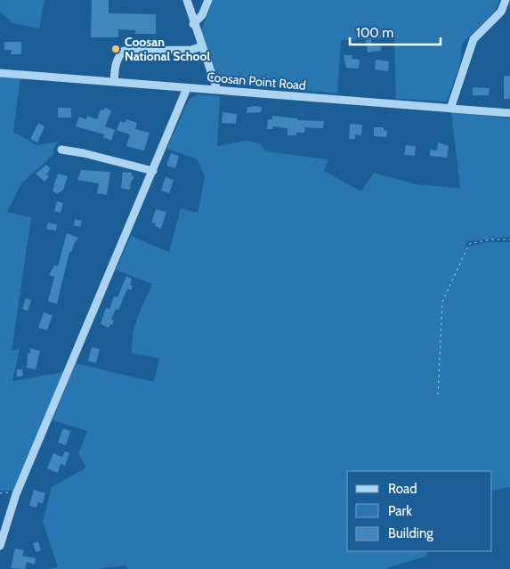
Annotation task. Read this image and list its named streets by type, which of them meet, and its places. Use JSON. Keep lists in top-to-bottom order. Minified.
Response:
{"streets":{"street":["Coosan Point Road"]},"places":["Coosan National School"],"legend":["Road","Park","Building"],"scale_bar":"100 m"}
